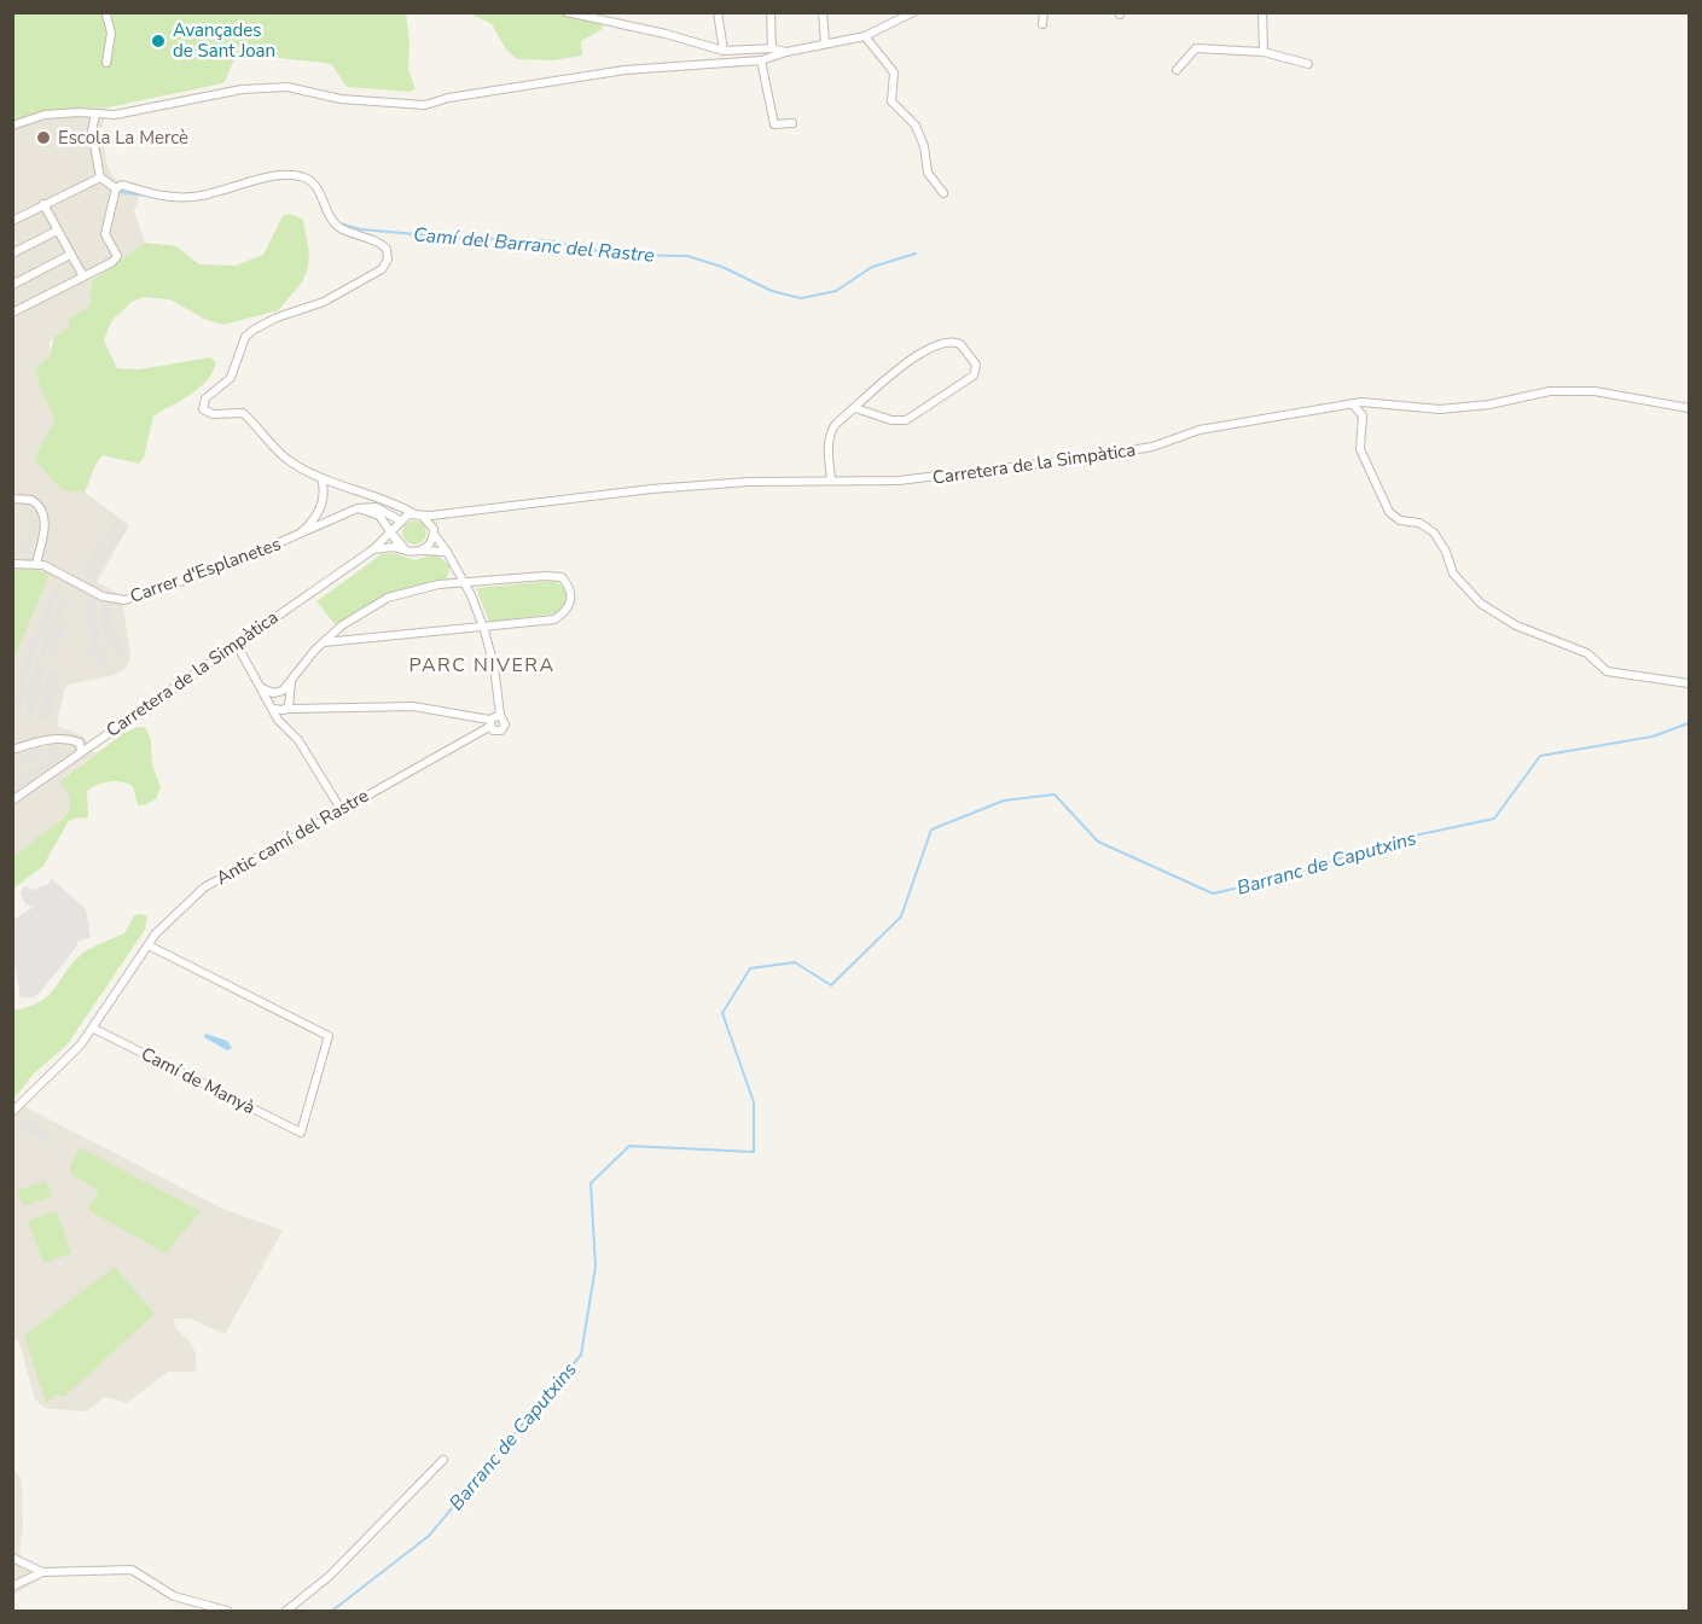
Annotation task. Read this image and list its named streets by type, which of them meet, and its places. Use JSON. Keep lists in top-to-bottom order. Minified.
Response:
{"streets":{"street":["Carretera de la Simpàtica","Carrer d'Esplanetes","Antic camí del Rastre","Camí de Manyà"]},"crossings":[["Antic camí del Rastre","Camí de Manyà"]],"districts":["PARC NIVERA"],"water":["Camí del Barranc del Rastre","Barranc de Caputxins"],"places":["Avançades de Sant Joan","Escola La Mercè"]}
